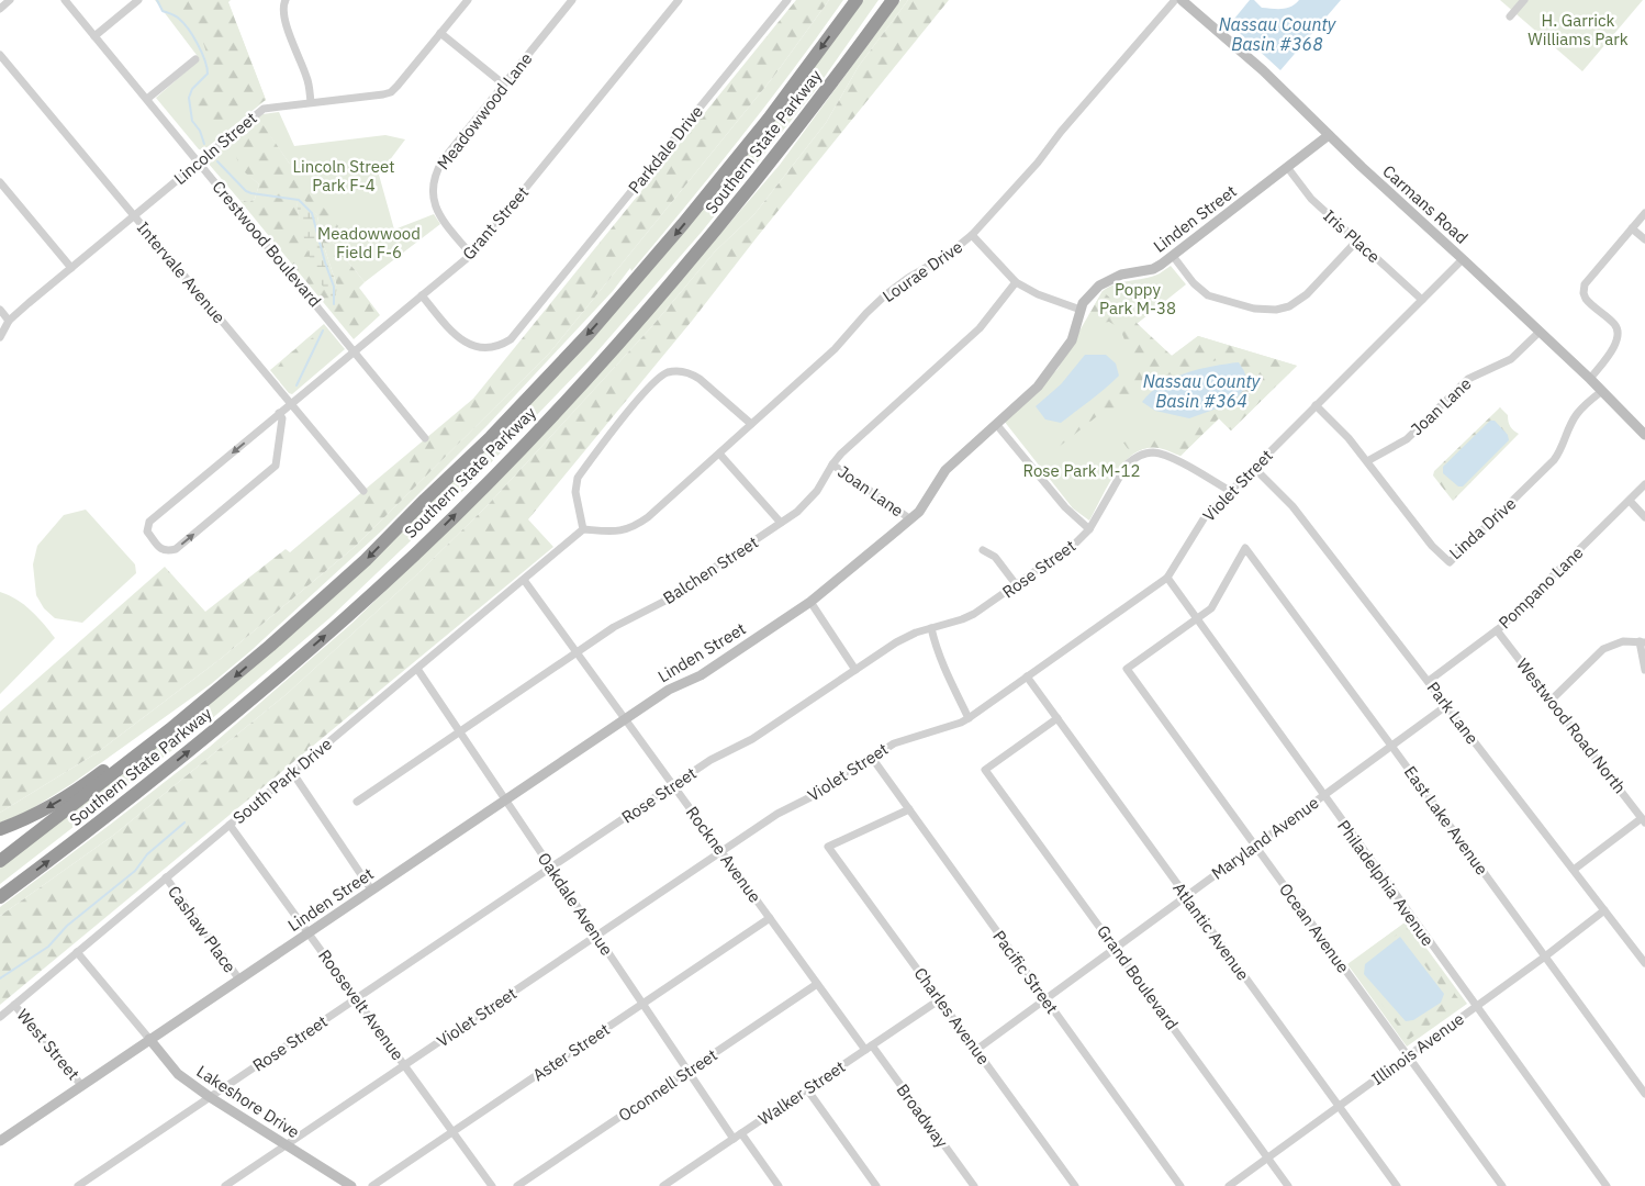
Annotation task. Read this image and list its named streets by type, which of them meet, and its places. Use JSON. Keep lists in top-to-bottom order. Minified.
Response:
{"streets":{"highway":["Southern State Parkway"],"street":["Meadowwood Lane","Lincoln Street","Parkdale Drive","Carmans Road","Linden Street","Grant Street","Iris Place","Crestwood Boulevard","Lourae Drive","Intervale Avenue","Joan Lane","Violet Street","Linda Drive","Rose Street","Balchen Street","Pompano Lane","Park Lane","Westwood Road North","South Park Drive","East Lake Avenue","Maryland Avenue","Rockne Avenue","Philadelphia Avenue","Oakdale Avenue","Ocean Avenue","Cashaw Place","Atlantic Avenue","Pacific Street","Grand Boulevard","Roosevelt Avenue","Charles Avenue","West Street","Illinois Avenue","Aster Street","Oconnell Street","Walker Street","Lakeshore Drive","Broadway"]},"crossings":[["Meadowwood Lane","Grant Street"],["Lincoln Street","Crestwood Boulevard"],["Lincoln Street","Intervale Avenue"],["Parkdale Drive","Grant Street"],["Carmans Road","Linden Street"],["Carmans Road","Joan Lane"],["Carmans Road","Violet Street"],["Carmans Road","Linda Drive"],["Linden Street","Iris Place"],["Linden Street","Joan Lane"],["Linden Street","Rockne Avenue"],["Linden Street","Oakdale Avenue"],["Linden Street","Cashaw Place"],["Linden Street","Roosevelt Avenue"],["Linden Street","West Street"],["Linden Street","Lakeshore Drive"],["Grant Street","Crestwood Boulevard"],["Grant Street","Intervale Avenue"],["Iris Place","Violet Street"],["Lourae Drive","South Park Drive"],["Joan Lane","Linda Drive"],["Joan Lane","Balchen Street"],["Violet Street","Linda Drive"],["Violet Street","Rose Street"],["Violet Street","Park Lane"],["Violet Street","Rockne Avenue"],["Violet Street","Philadelphia Avenue"],["Violet Street","Oakdale Avenue"],["Violet Street","Atlantic Avenue"],["Violet Street","Pacific Street"],["Violet Street","Roosevelt Avenue"],["Violet Street","Lakeshore Drive"],["Rose Street","Rockne Avenue"],["Rose Street","Oakdale Avenue"],["Rose Street","Roosevelt Avenue"],["Rose Street","Lakeshore Drive"],["Balchen Street","Rockne Avenue"],["Balchen Street","Oakdale Avenue"],["Pompano Lane","Park Lane"],["Pompano Lane","Westwood Road North"],["Park Lane","Maryland Avenue"],["Park Lane","Illinois Avenue"],["South Park Drive","Rockne Avenue"],["South Park Drive","Oakdale Avenue"],["South Park Drive","Cashaw Place"],["South Park Drive","Roosevelt Avenue"],["South Park Drive","West Street"],["South Park Drive","Lakeshore Drive"],["East Lake Avenue","Maryland Avenue"],["East Lake Avenue","Philadelphia Avenue"],["East Lake Avenue","Ocean Avenue"],["East Lake Avenue","Illinois Avenue"],["Maryland Avenue","Philadelphia Avenue"],["Maryland Avenue","Ocean Avenue"],["Maryland Avenue","Atlantic Avenue"],["Maryland Avenue","Pacific Street"],["Maryland Avenue","Grand Boulevard"],["Maryland Avenue","Charles Avenue"],["Rockne Avenue","Aster Street"],["Rockne Avenue","Oconnell Street"],["Rockne Avenue","Walker Street"],["Rockne Avenue","Broadway"],["Philadelphia Avenue","Ocean Avenue"],["Philadelphia Avenue","Illinois Avenue"],["Oakdale Avenue","Aster Street"],["Oakdale Avenue","Oconnell Street"],["Oakdale Avenue","Walker Street"],["Ocean Avenue","Illinois Avenue"],["Atlantic Avenue","Grand Boulevard"],["Atlantic Avenue","Illinois Avenue"],["Pacific Street","Charles Avenue"],["Grand Boulevard","Illinois Avenue"],["Roosevelt Avenue","Aster Street"],["Charles Avenue","Walker Street"],["Walker Street","Broadway"]],"water":["Nassau County Basin #368","Nassau County Basin #364"],"parks":["H. Garrick Williams Park","Lincoln Street Park F-4","Meadowwood Field F-6","Poppy Park M-38","Rose Park M-12"]}
